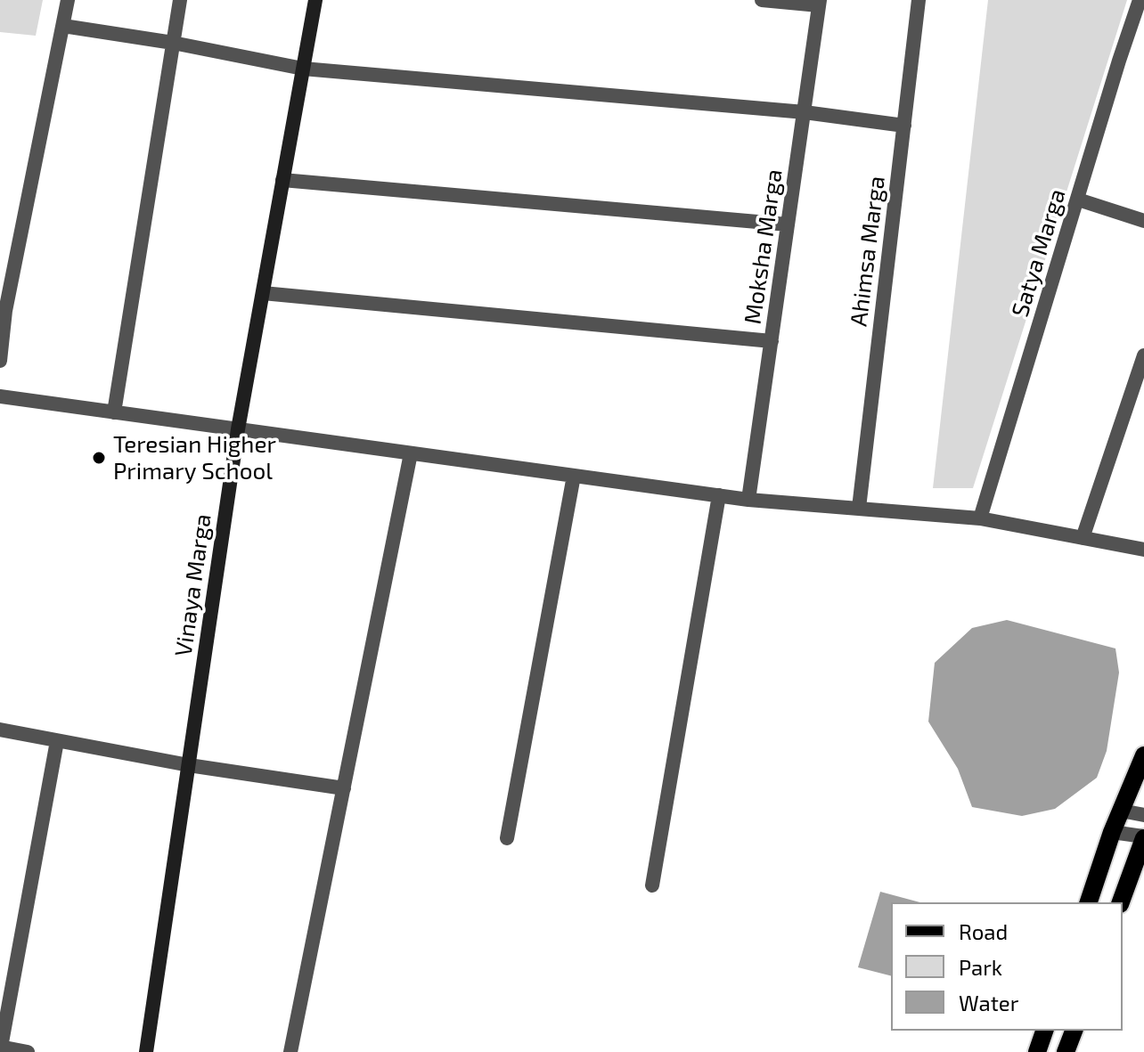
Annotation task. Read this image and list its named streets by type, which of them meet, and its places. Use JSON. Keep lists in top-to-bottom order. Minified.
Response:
{"streets":{"street":["Moksha Marga","Ahimsa Marga","Satya Marga","Vinaya Marga"]},"places":["Teresian Higher Primary School"],"legend":["Road","Park","Water"]}
